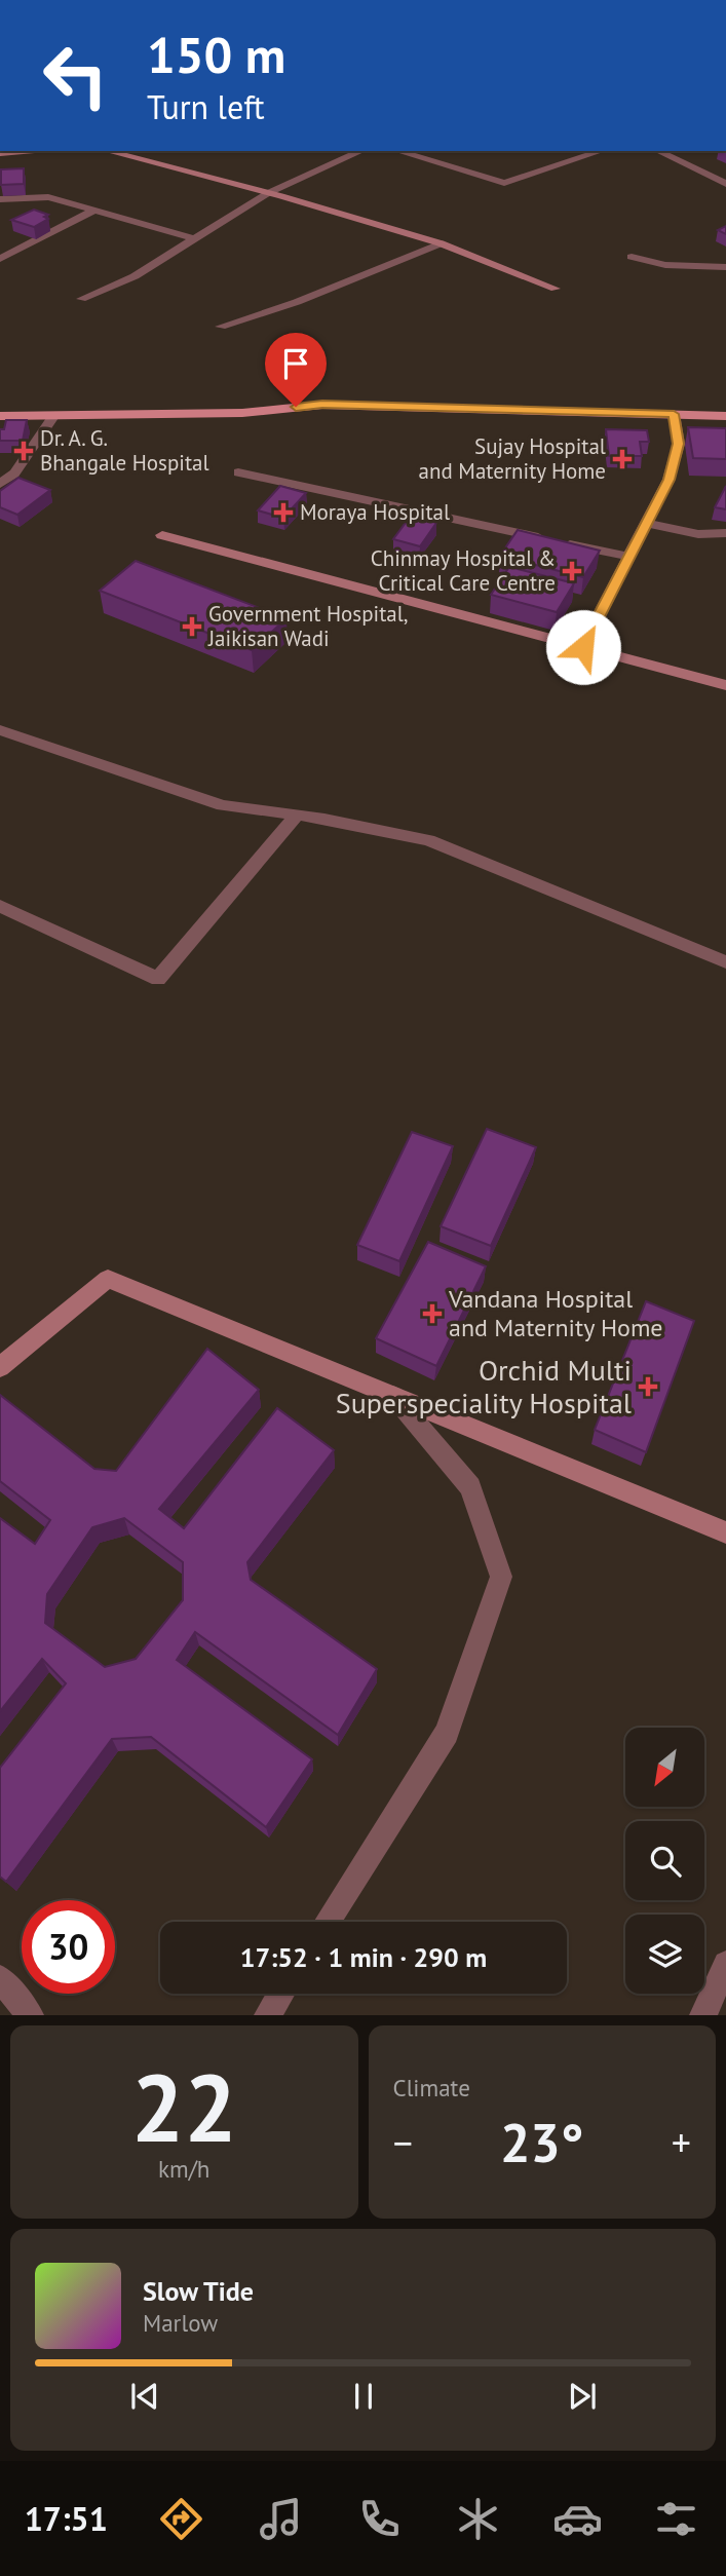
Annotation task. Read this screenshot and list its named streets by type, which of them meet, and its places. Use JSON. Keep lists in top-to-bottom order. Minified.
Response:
{"places":{"health":["Dr. A. G. Bhangale Hospital","Sujay Hospital and Maternity Home","Moraya Hospital","Chinmay Hospital & Critical Care Centre","Government Hospital, Jaikisan Wadi","Vandana Hospital and Maternity Home","Orchid Multi Superspeciality Hospital"]},"north":"bottom left","page":{"turn":["150 m","Turn left"],"limit":"30","trip":"17:52 · 1 min · 290 m","tile":[["22","km/h"],"Climate"],"heat":["−","23°","+"],"song":["Slow Tide","Marlow"],"tabs":"17:51"}}
